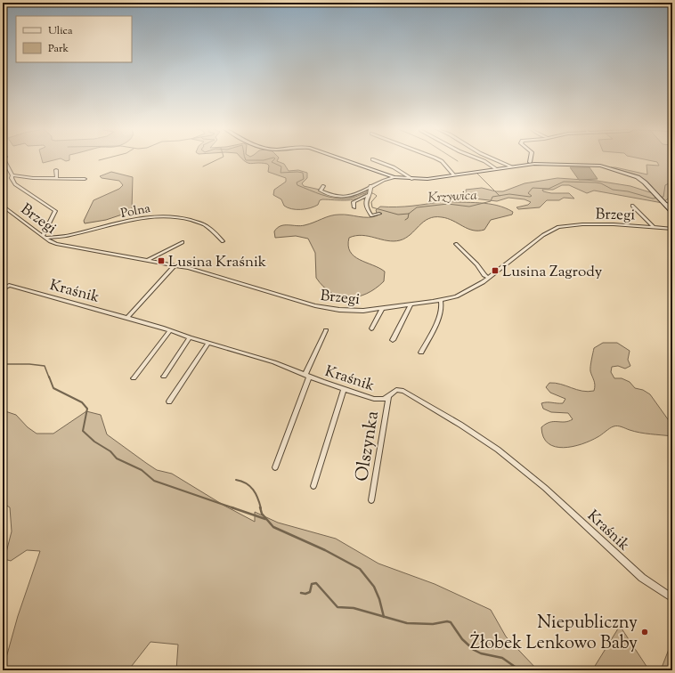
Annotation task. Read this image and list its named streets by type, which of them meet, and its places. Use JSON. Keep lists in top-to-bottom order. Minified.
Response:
{"streets":{"street":["Polna","Brzegi","Kraśnik","Olszynka"]},"crossings":[["Polna","Brzegi"],["Kraśnik","Olszynka"]],"water":["Krzywica"],"places":{"transit":["Lusina Kraśnik","Lusina Zagrody"],"other":["Niepubliczny Żłobek Lenkowo Baby"]},"legend":["Ulica","Park"]}
